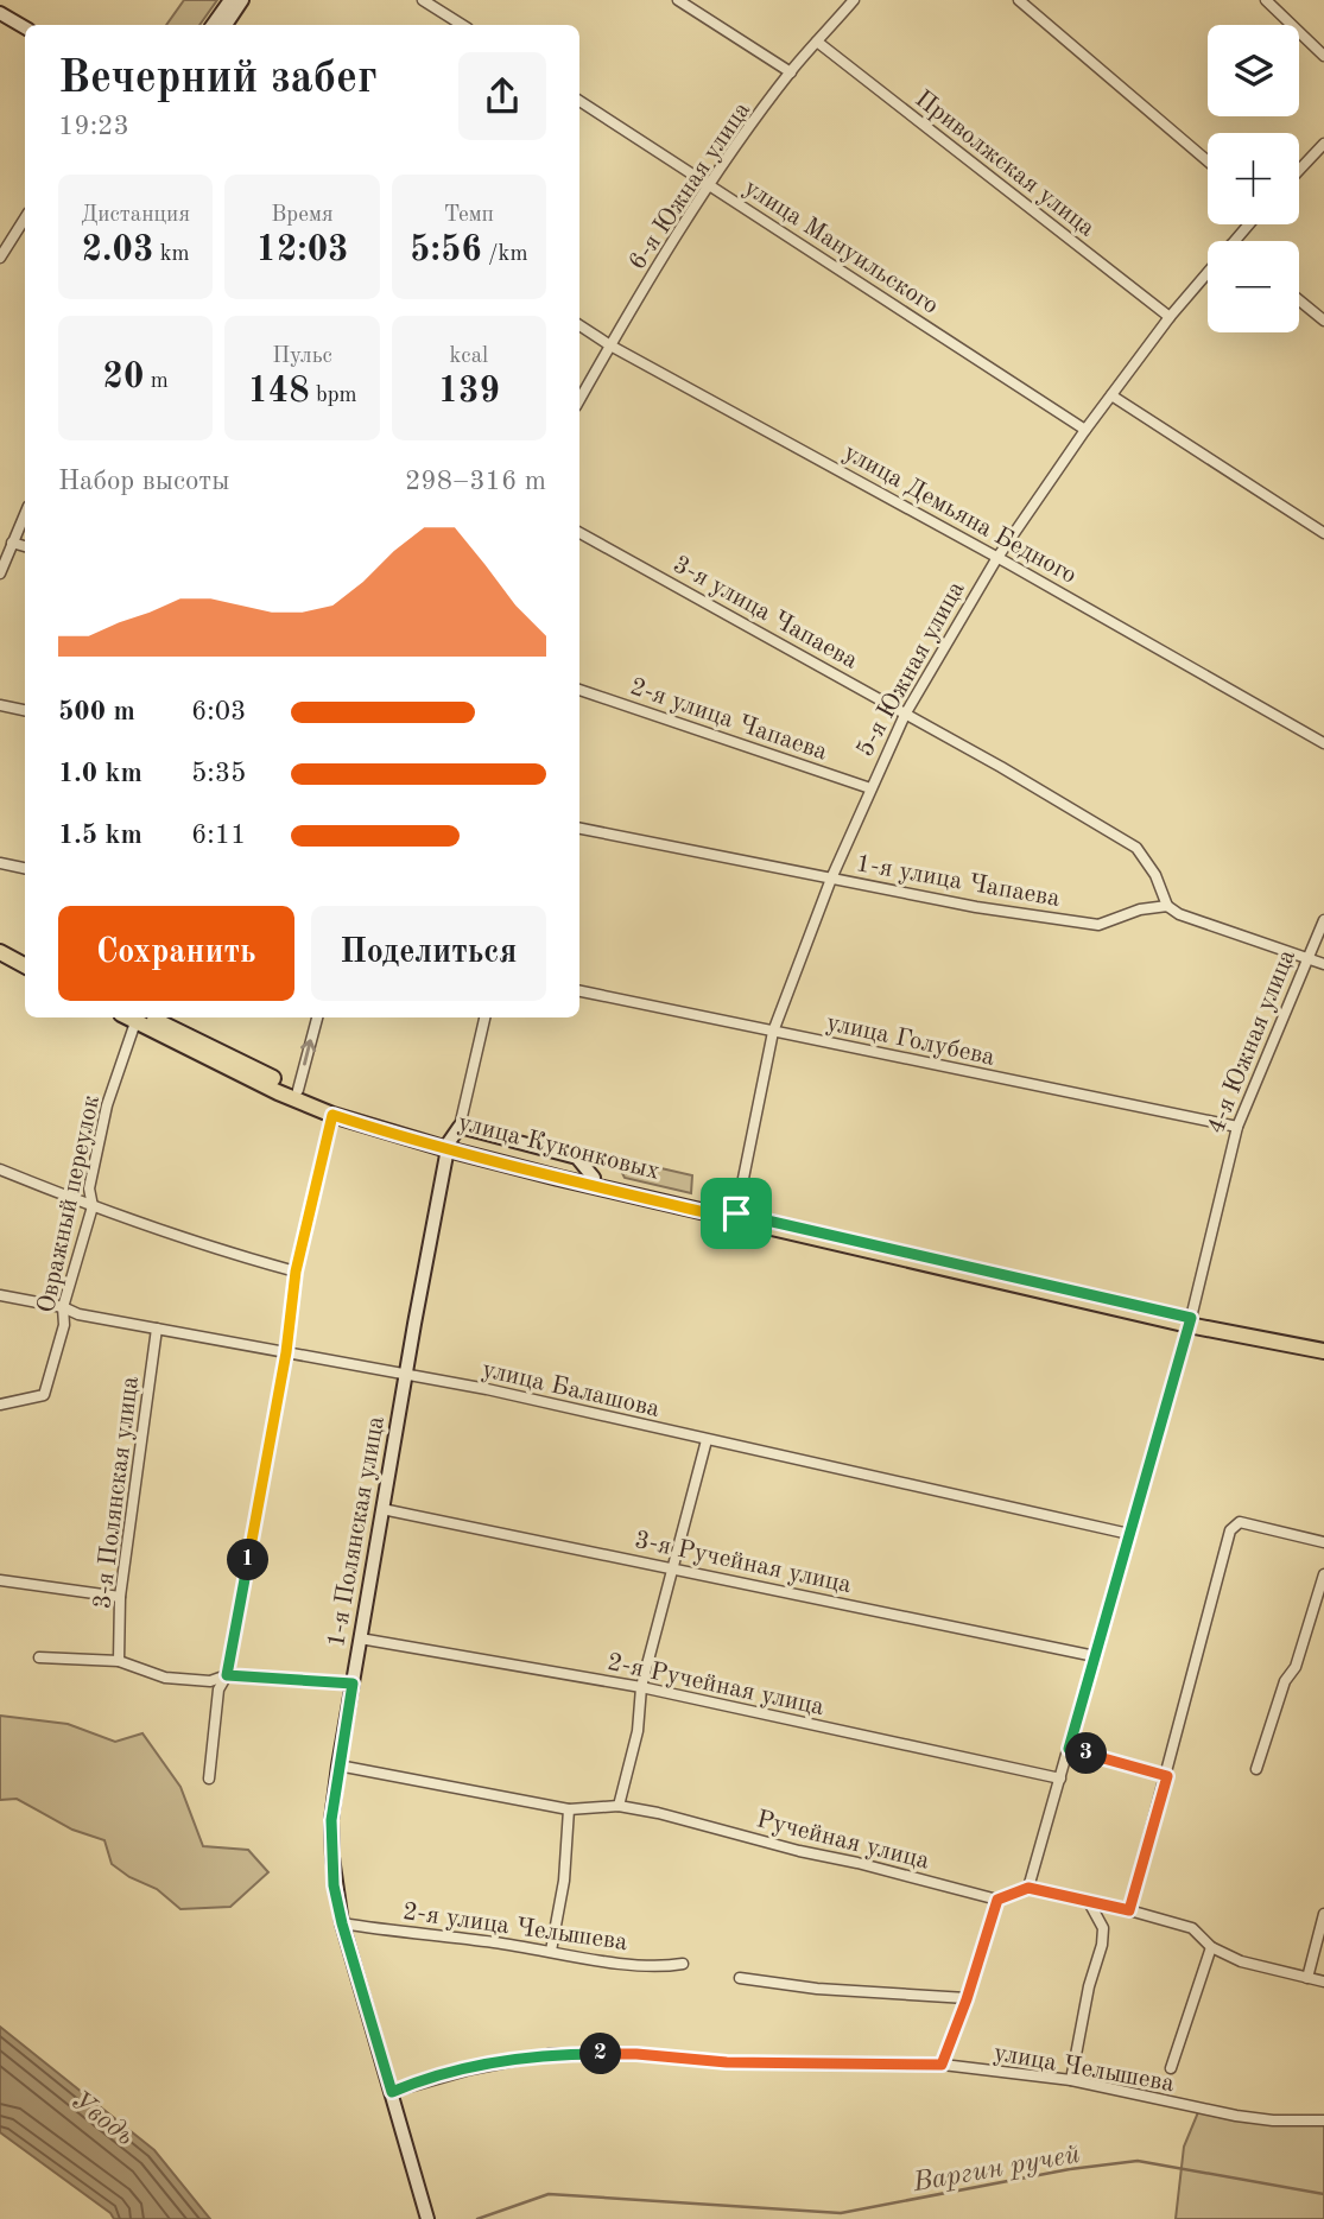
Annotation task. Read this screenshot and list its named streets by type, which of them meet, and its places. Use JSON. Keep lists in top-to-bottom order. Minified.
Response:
{"streets":{"main road":["улица Куконковых"],"street":["Приволжская улица","6-я Южная улица","улица Мануильского","улица Демьяна Бедного","3-я улица Чапаева","5-я Южная улица","2-я улица Чапаева","1-я улица Чапаева","улица Голубева","4-я Южная улица","Овражный переулок","улица Балашова","3-я Полянская улица","1-я Полянская улица","3-я Ручейная улица","2-я Ручейная улица","Ручейная улица","2-я улица Челышева","улица Челышева"]},"crossings":[["Приволжская улица","6-я Южная улица"],["Приволжская улица","5-я Южная улица"],["6-я Южная улица","улица Мануильского"],["6-я Южная улица","улица Демьяна Бедного"],["улица Мануильского","5-я Южная улица"],["улица Демьяна Бедного","5-я Южная улица"],["3-я улица Чапаева","5-я Южная улица"],["3-я улица Чапаева","1-я улица Чапаева"],["5-я Южная улица","2-я улица Чапаева"],["5-я Южная улица","1-я улица Чапаева"],["5-я Южная улица","улица Голубева"],["5-я Южная улица","улица Куконковых"],["улица Голубева","4-я Южная улица"],["4-я Южная улица","улица Куконковых"],["4-я Южная улица","улица Балашова"],["4-я Южная улица","3-я Ручейная улица"],["4-я Южная улица","2-я Ручейная улица"],["улица Куконковых","Овражный переулок"],["улица Куконковых","1-я Полянская улица"],["Овражный переулок","улица Балашова"],["улица Балашова","3-я Полянская улица"],["улица Балашова","1-я Полянская улица"],["1-я Полянская улица","3-я Ручейная улица"],["1-я Полянская улица","2-я Ручейная улица"],["1-я Полянская улица","Ручейная улица"],["1-я Полянская улица","2-я улица Челышева"],["1-я Полянская улица","улица Челышева"]],"water":["Уводь","Варгин ручей"],"page":{"map_buttons":["+","−"],"heading":["Вечерний забег","19:23"],"stats":[["Дистанция","2.03 km"],["Время","12:03"],["Темп","5:56 /km"],["20 m"],["Пульс","148 bpm"],["kcal","139"]],"chart":["Набор высоты","298–316 m"],"list":[{"name":"500 m","note":"6:03"},{"name":"1.0 km","note":"5:35"},{"name":"1.5 km","note":"6:11"}],"buttons":["Сохранить","Поделиться"],"pins":["1","3","2"]}}
